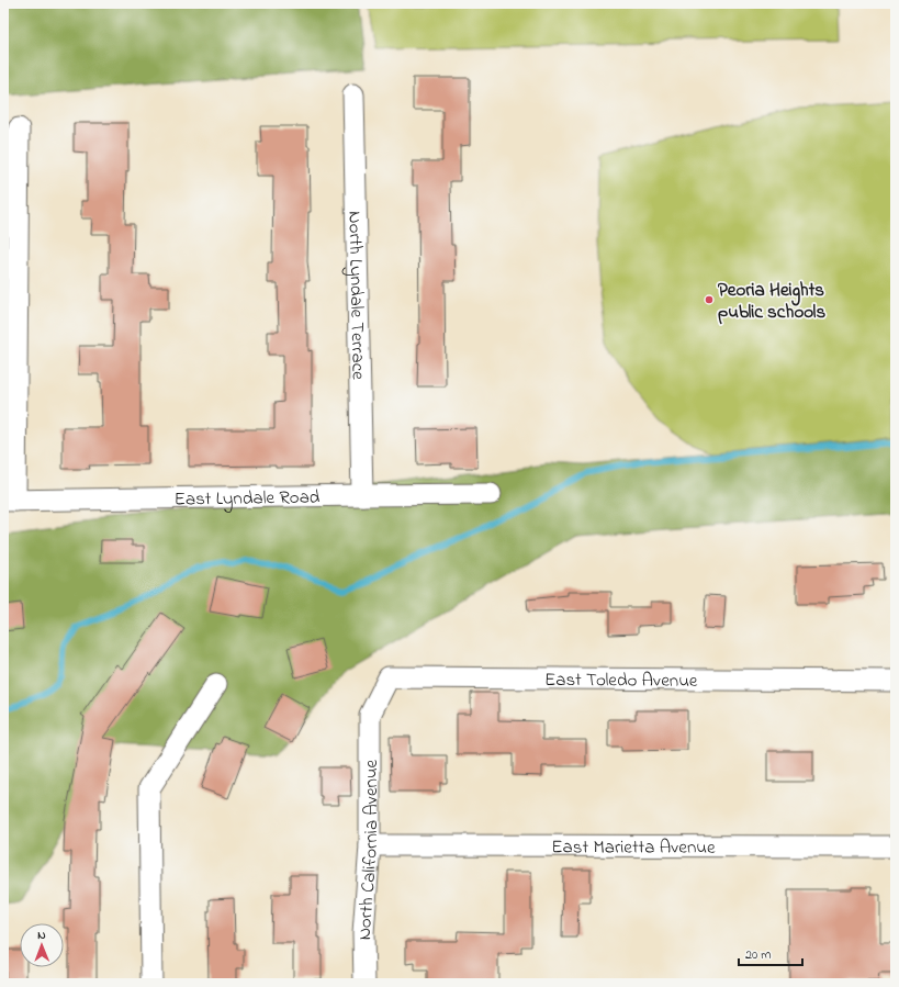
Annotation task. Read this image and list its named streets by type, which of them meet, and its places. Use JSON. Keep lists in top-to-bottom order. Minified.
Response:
{"streets":{"street":["North Lyndale Terrace","East Lyndale Road","East Toledo Avenue","East Marietta Avenue","North California Avenue"]},"crossings":[["North Lyndale Terrace","East Lyndale Road"],["East Toledo Avenue","North California Avenue"],["East Marietta Avenue","North California Avenue"]],"places":["Peoria Heights public schools"],"scale_bar":"20 m","north":"top"}
